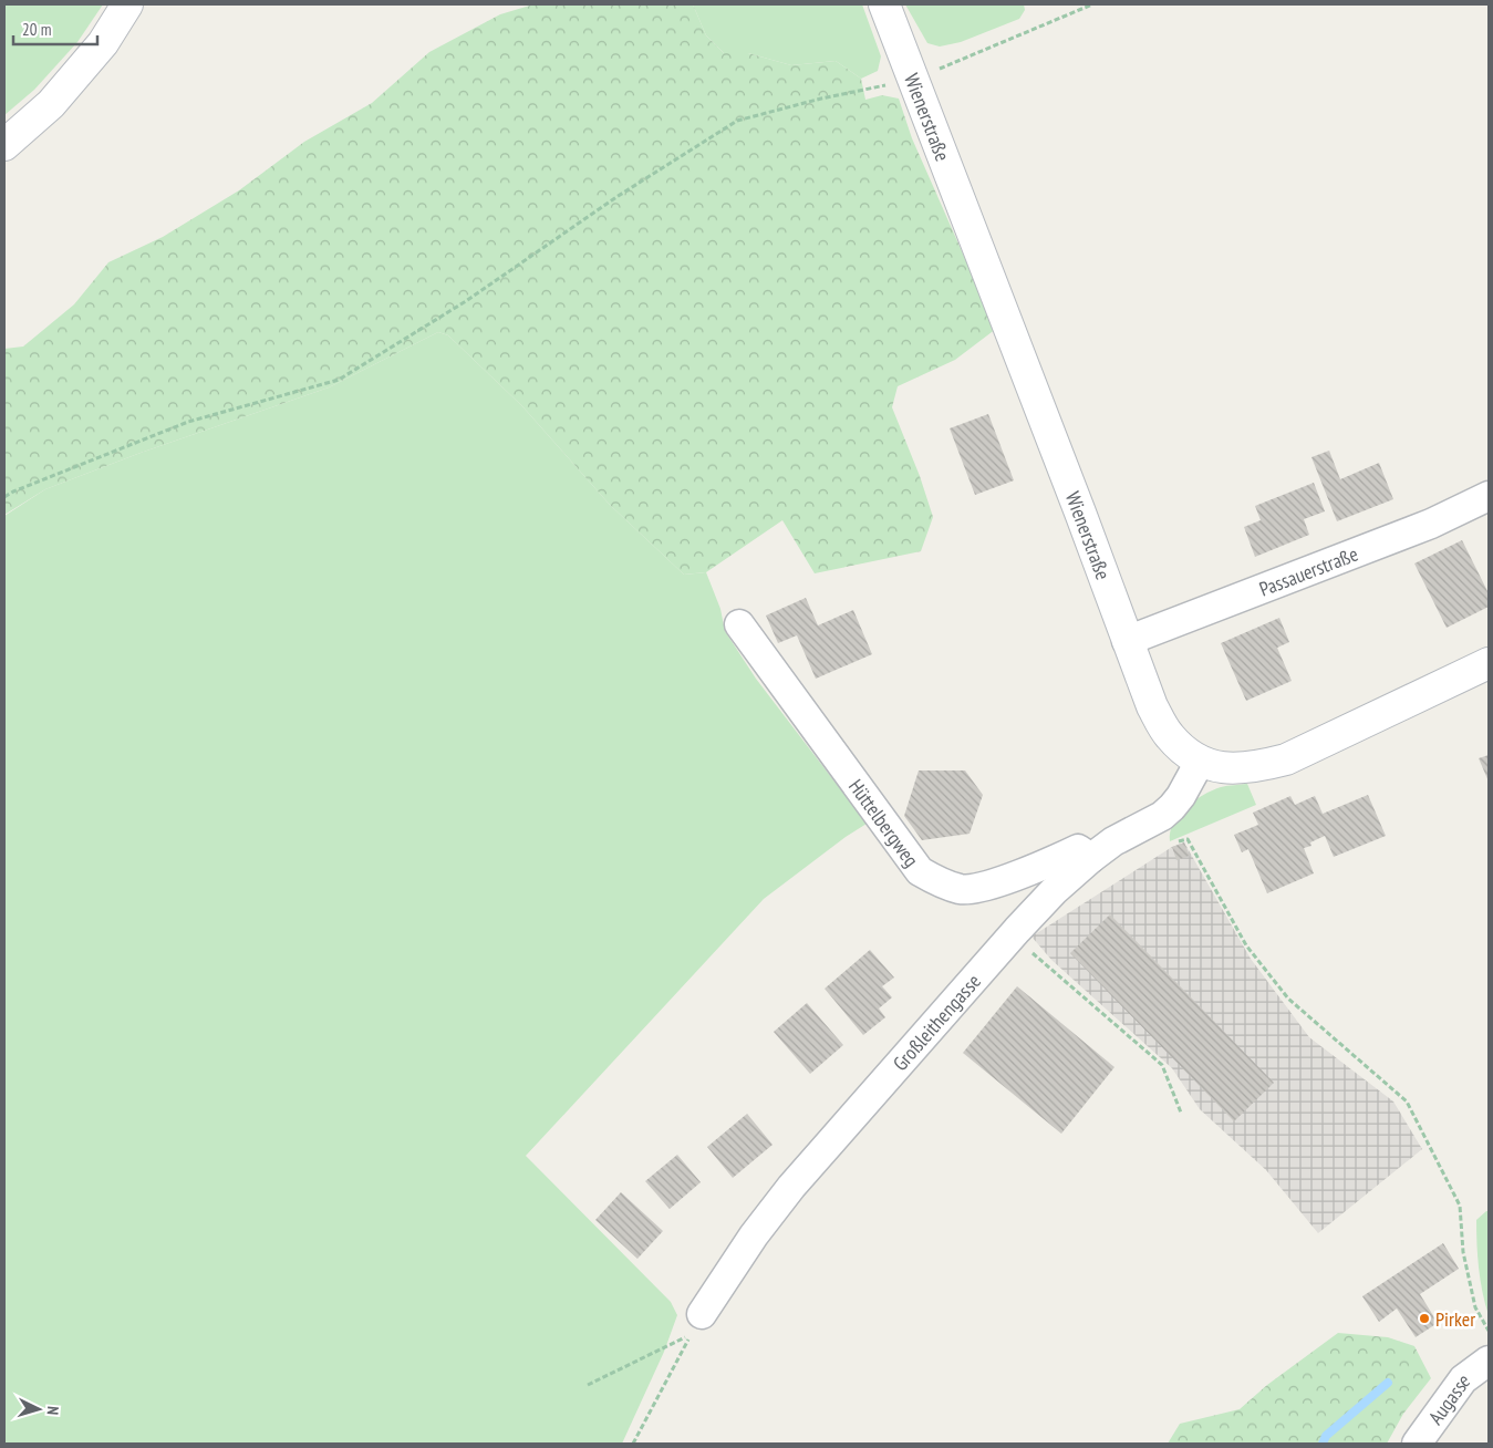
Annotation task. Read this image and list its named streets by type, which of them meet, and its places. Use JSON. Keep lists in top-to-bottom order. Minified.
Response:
{"streets":{"street":["Wienerstraße","Passauerstraße","Hüttelbergweg","Großleithengasse","Augasse"]},"crossings":[["Wienerstraße","Passauerstraße"],["Wienerstraße","Großleithengasse"],["Hüttelbergweg","Großleithengasse"]],"places":["Pirker"],"scale_bar":"20 m","north":"right"}
